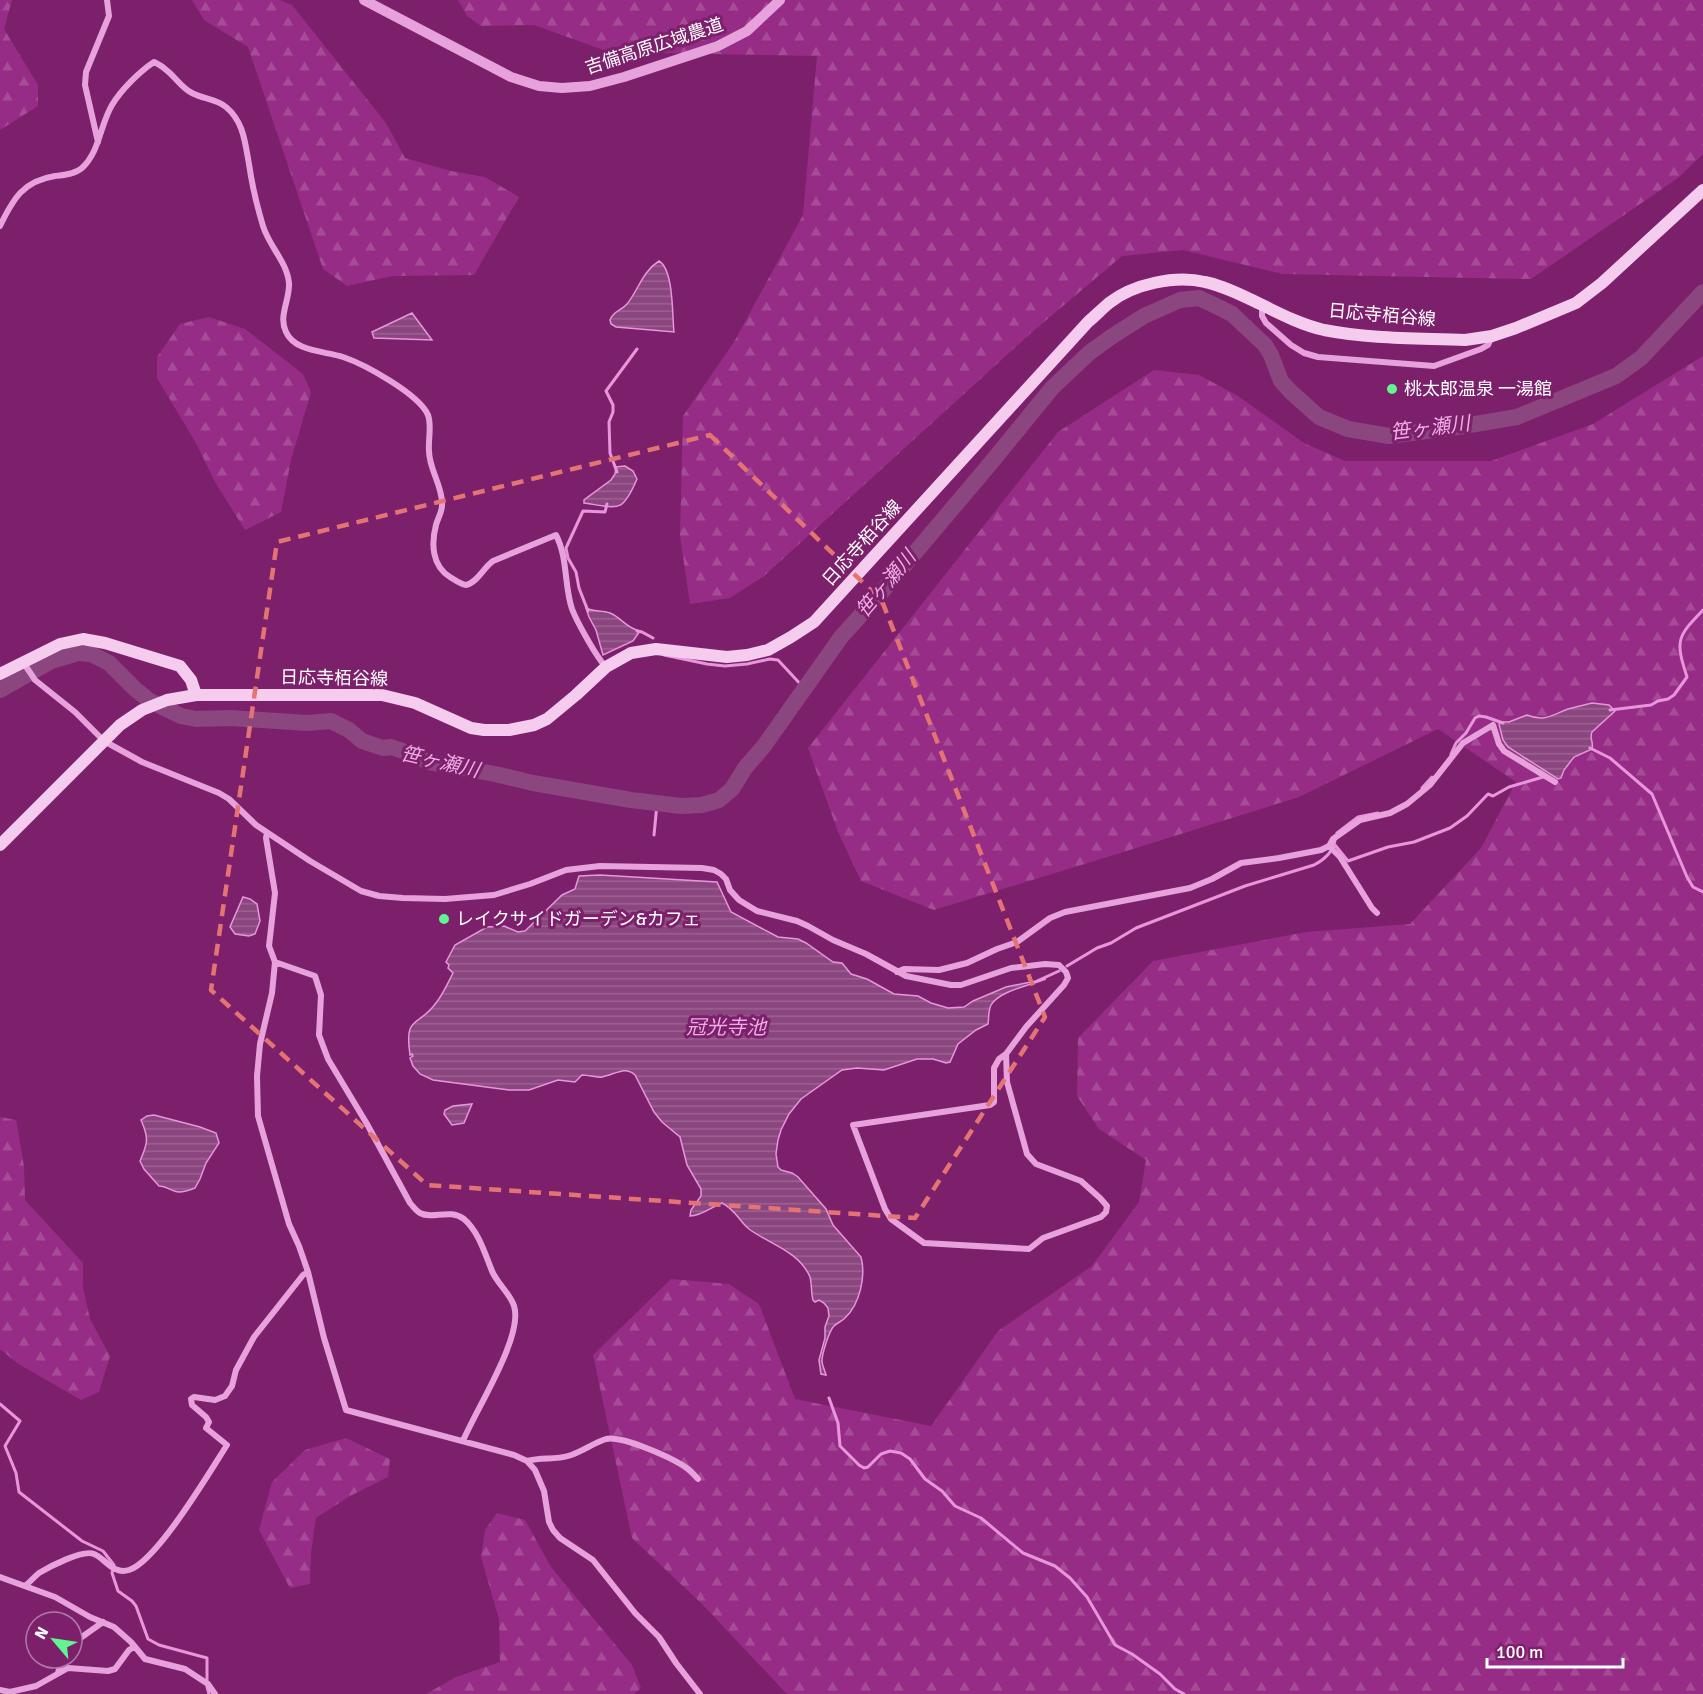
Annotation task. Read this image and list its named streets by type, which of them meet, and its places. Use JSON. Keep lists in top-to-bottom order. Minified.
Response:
{"streets":{"main road":["日応寺栢谷線"],"street":["吉備高原広域農道"]},"water":["笹ヶ瀬川","冠光寺池"],"places":["桃太郎温泉 一湯館","レイクサイドガーデン&カフェ"],"scale_bar":"100 m","north":"top left"}
